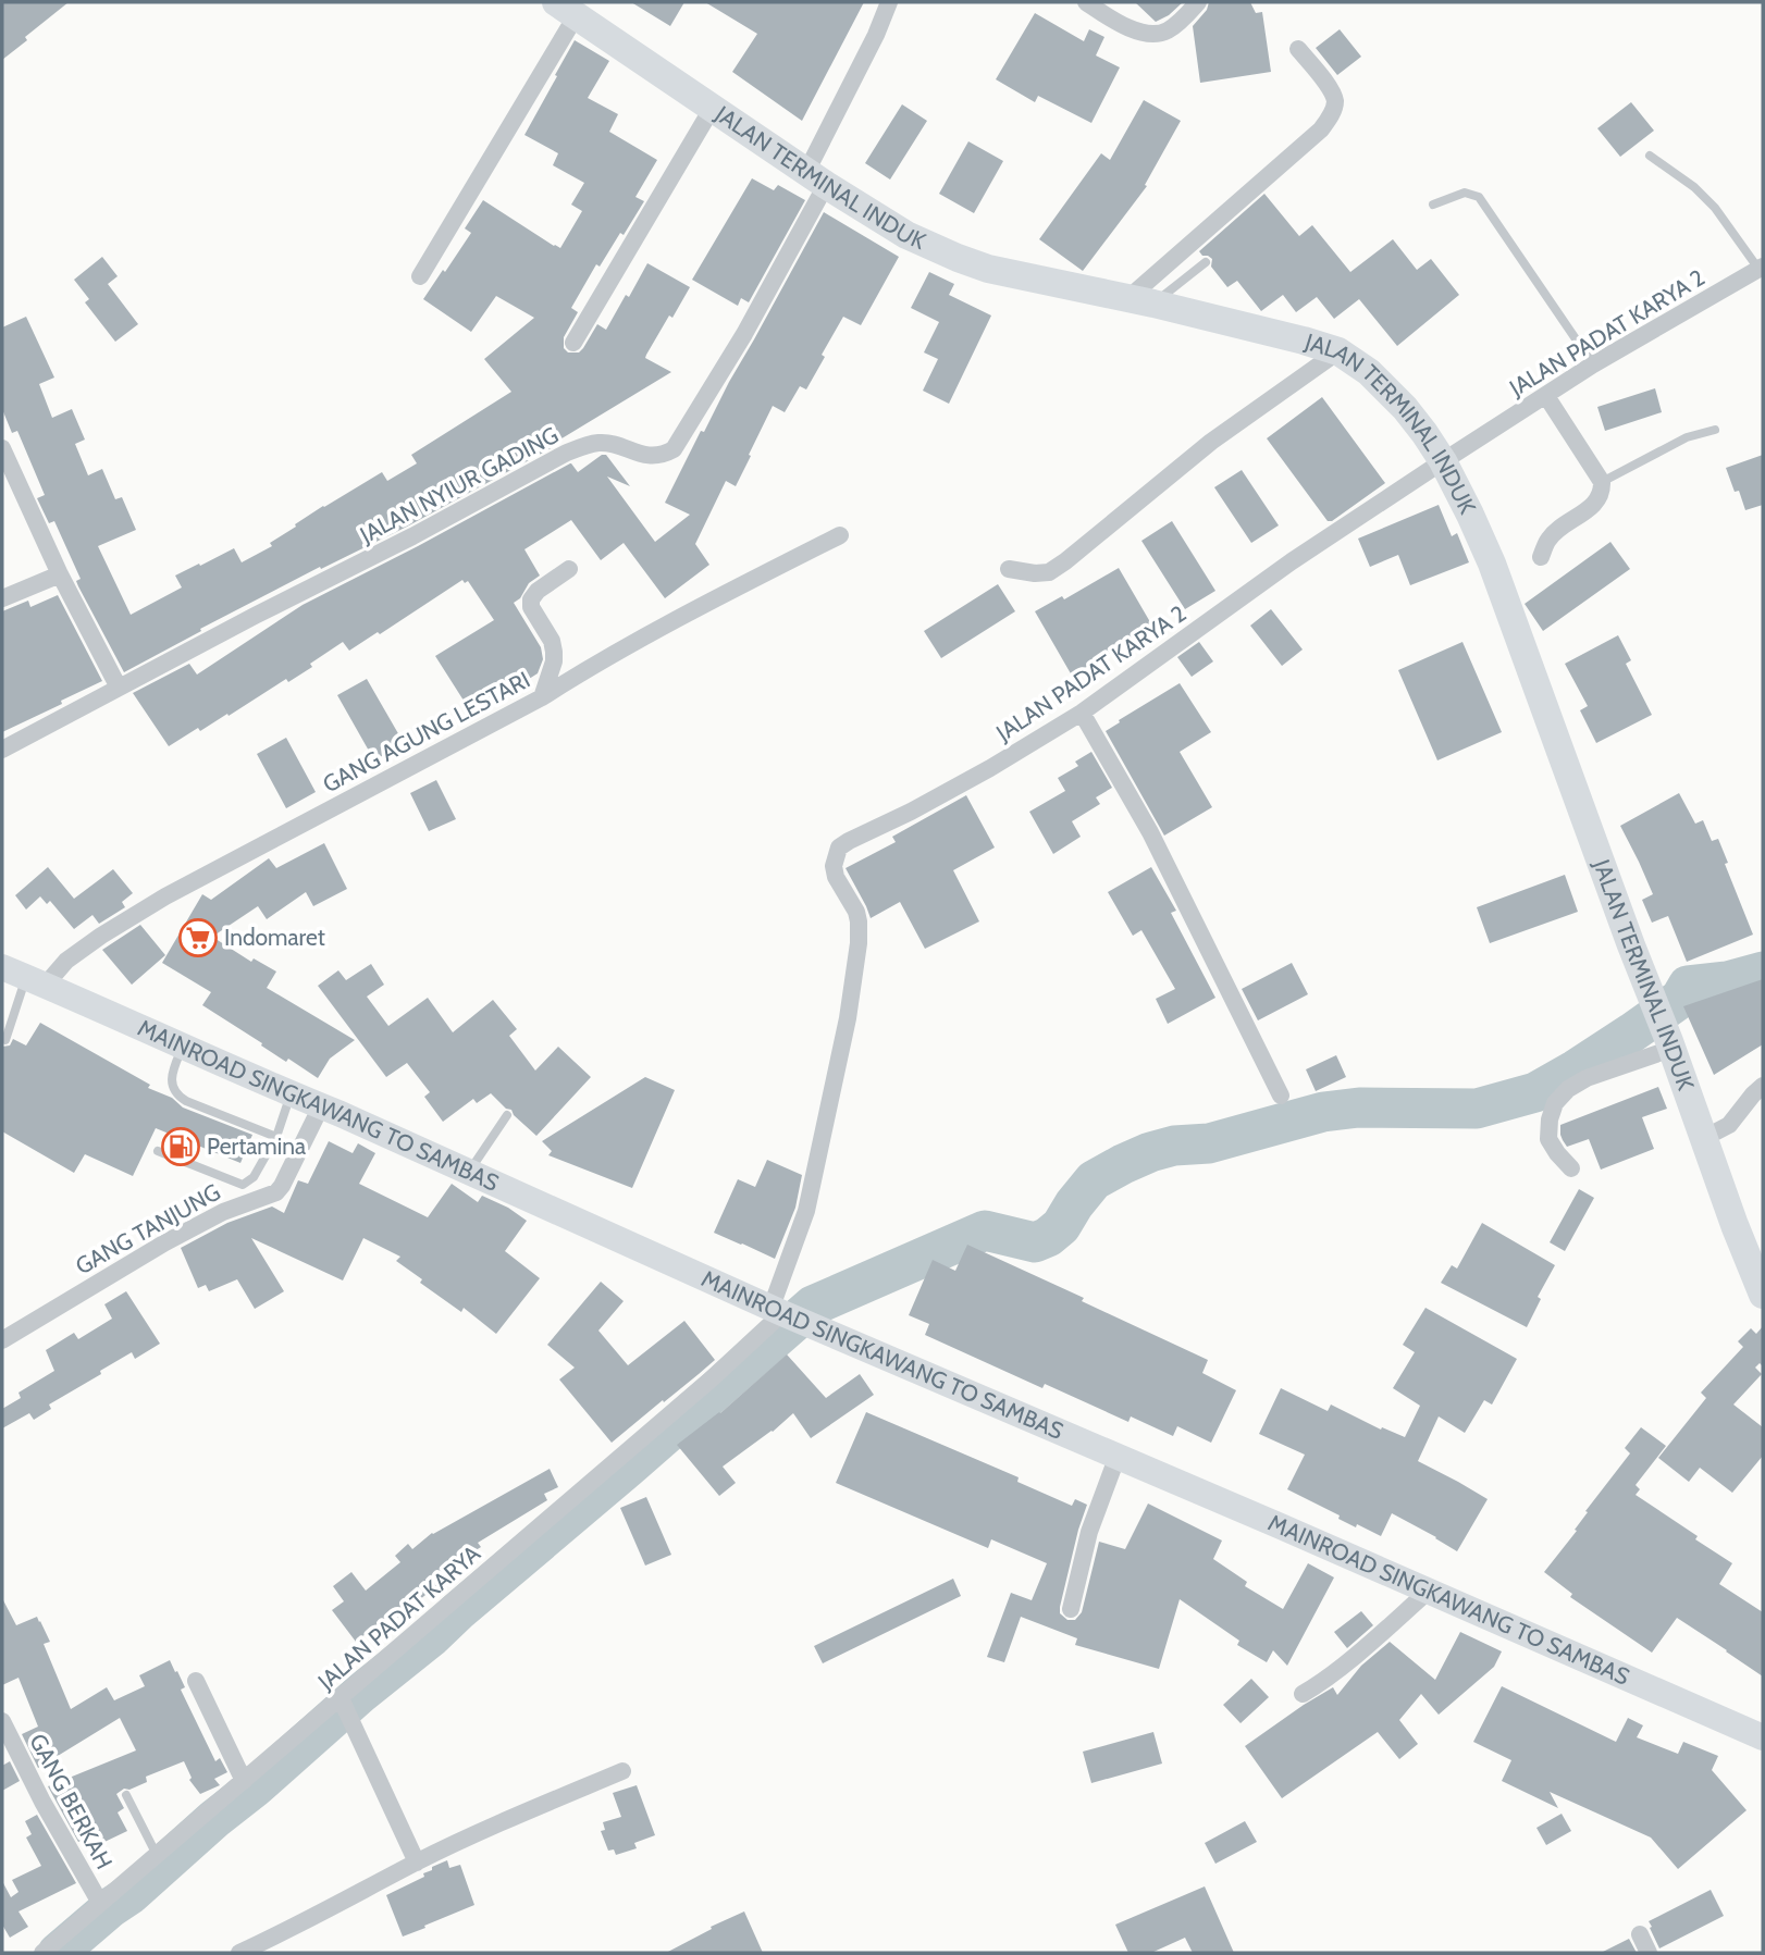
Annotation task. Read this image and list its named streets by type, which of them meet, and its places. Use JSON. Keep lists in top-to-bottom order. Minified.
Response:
{"streets":{"highway":["JALAN TERMINAL INDUK"],"main road":["MAINROAD SINGKAWANG TO SAMBAS"],"street":["JALAN PADAT KARYA 2","JALAN NYIUR GADING","GANG AGUNG LESTARI","GANG TANJUNG","JALAN PADAT KARYA","GANG BERKAH"]},"crossings":[["JALAN TERMINAL INDUK","JALAN PADAT KARYA 2"],["JALAN TERMINAL INDUK","JALAN NYIUR GADING"],["JALAN PADAT KARYA 2","MAINROAD SINGKAWANG TO SAMBAS"],["JALAN PADAT KARYA 2","JALAN PADAT KARYA"],["GANG AGUNG LESTARI","MAINROAD SINGKAWANG TO SAMBAS"],["MAINROAD SINGKAWANG TO SAMBAS","GANG TANJUNG"],["MAINROAD SINGKAWANG TO SAMBAS","JALAN PADAT KARYA"],["JALAN PADAT KARYA","GANG BERKAH"]],"places":{"supermarket":["Indomaret"],"fuel station":["Pertamina"]}}
